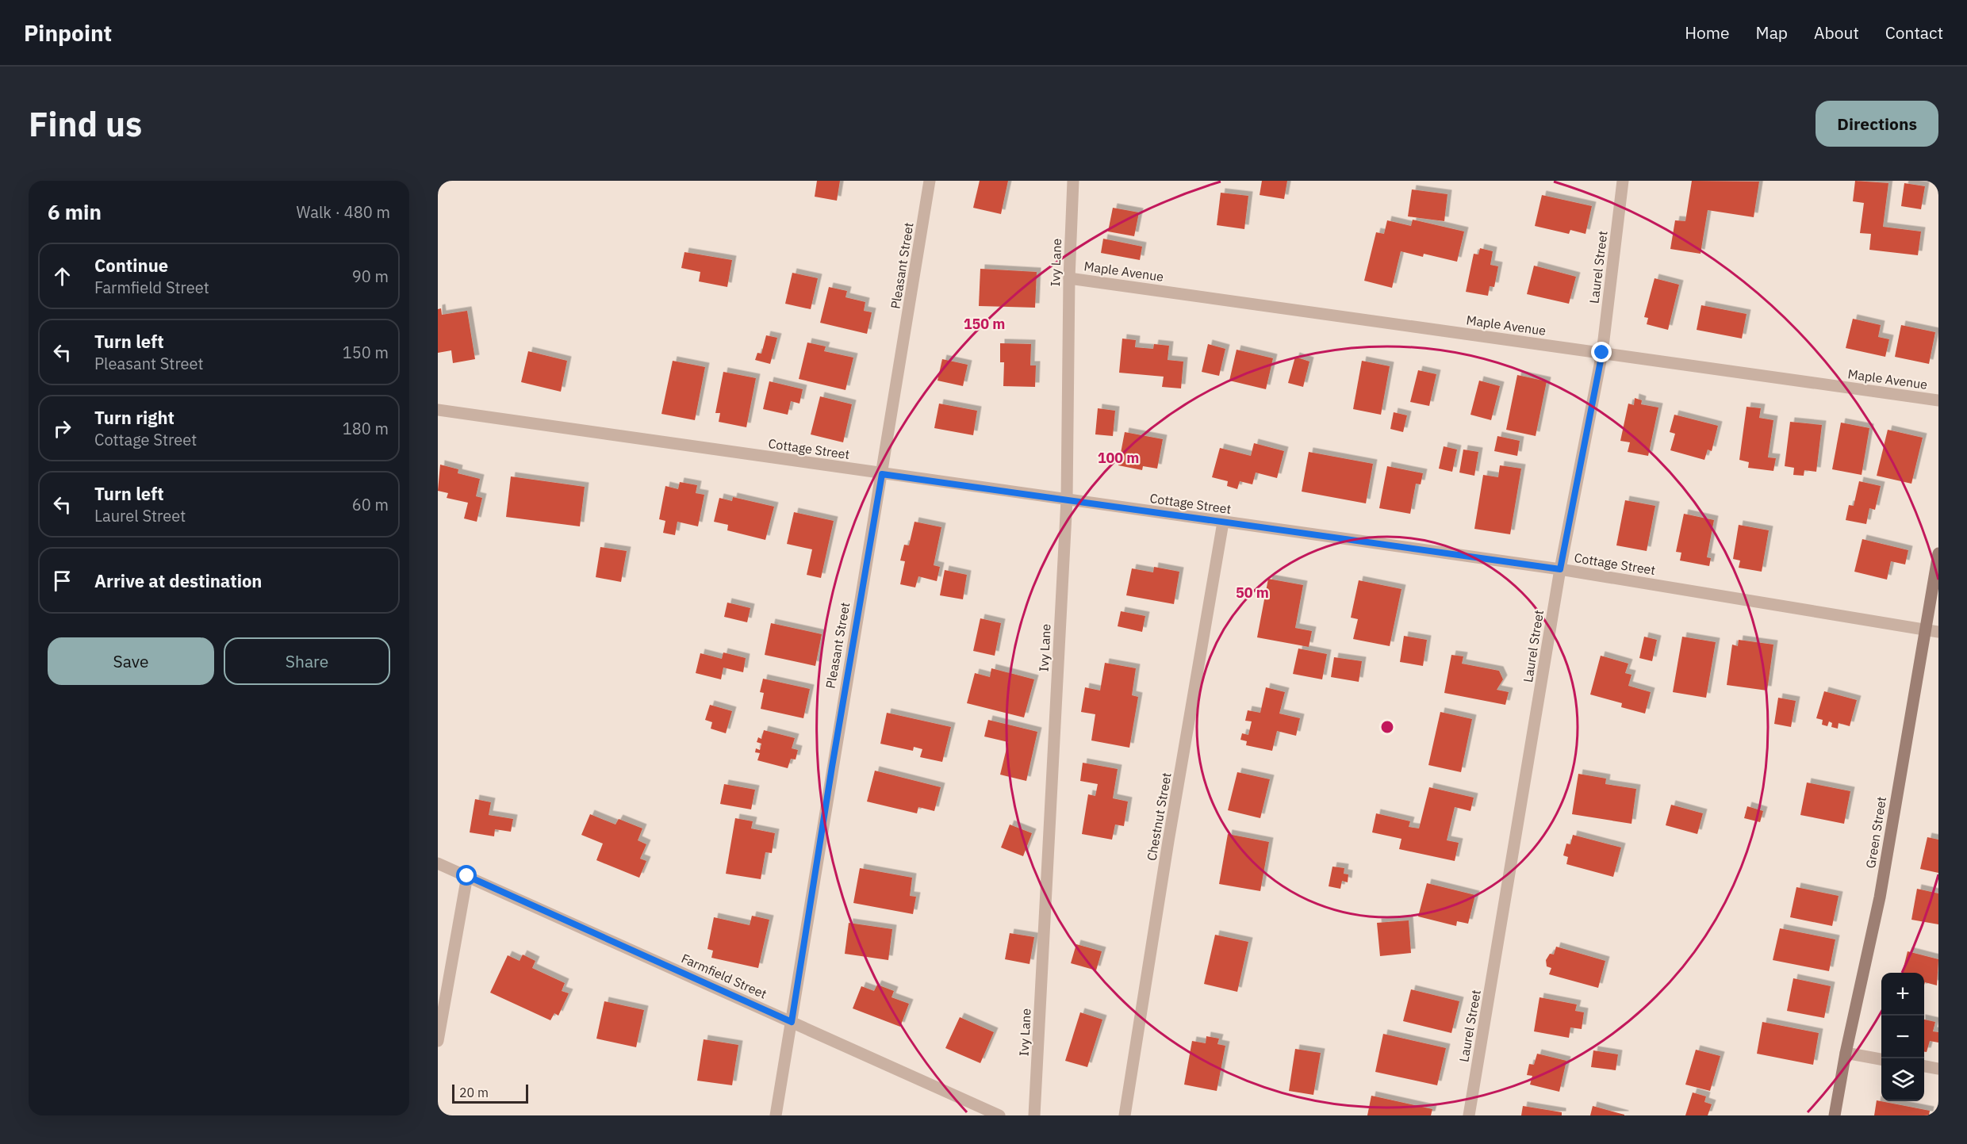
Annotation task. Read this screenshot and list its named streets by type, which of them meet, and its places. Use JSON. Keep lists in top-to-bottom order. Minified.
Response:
{"streets":{"main road":["Green Street"],"street":["Ivy Lane","Pleasant Street","Laurel Street","Maple Avenue","Cottage Street","Chestnut Street","Farmfield Street"]},"crossings":[["Ivy Lane","Maple Avenue"],["Ivy Lane","Cottage Street"],["Pleasant Street","Cottage Street"],["Pleasant Street","Farmfield Street"],["Laurel Street","Maple Avenue"],["Laurel Street","Cottage Street"],["Cottage Street","Chestnut Street"],["Cottage Street","Green Street"]],"scale_bar":"20 m","page":{"header":"Pinpoint","nav":["Home","Map","About","Contact"],"buttons":["Directions",["Save","Share"]],"title":"Find us","heading":["6 min","Walk · 480 m"],"list":[["Continue","Farmfield Street","90 m"],["Turn left","Pleasant Street","150 m"],["Turn right","Cottage Street","180 m"],["Turn left","Laurel Street","60 m"],"Arrive at destination"],"map_buttons":["+","−"],"scale":"20 m"},"rings":["150 m","100 m","50 m"]}
